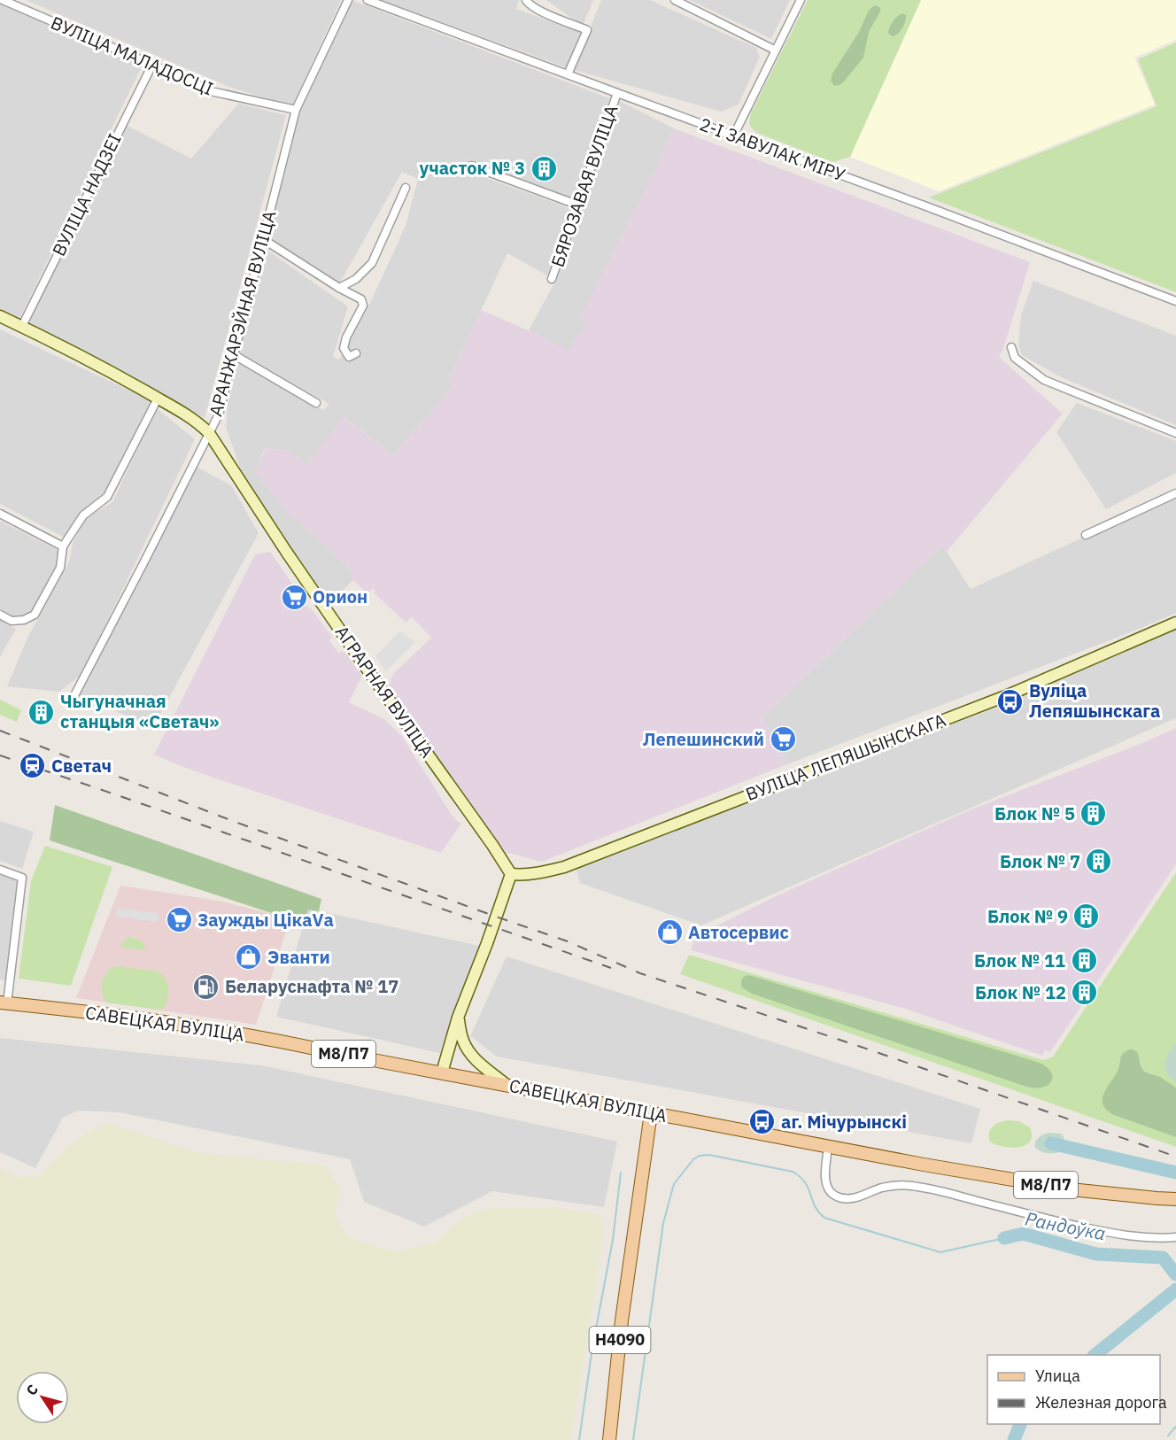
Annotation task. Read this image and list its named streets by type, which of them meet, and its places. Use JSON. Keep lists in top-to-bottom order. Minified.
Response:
{"streets":{"main road":["САВЕЦКАЯ ВУЛІЦА","М8/П7","Н4090"],"street":["ВУЛІЦА МАЛАДОСЦІ","2-І ЗАВУЛАК МІРУ","БЯРОЗАВАЯ ВУЛІЦА","ВУЛІЦА НАДЗЕІ","АРАНЖАРЭЙНАЯ ВУЛІЦА","АГРАРНАЯ ВУЛІЦА","ВУЛІЦА ЛЕПЯШЫНСКАГА"]},"crossings":[["ВУЛІЦА МАЛАДОСЦІ","ВУЛІЦА НАДЗЕІ"],["ВУЛІЦА МАЛАДОСЦІ","АРАНЖАРЭЙНАЯ ВУЛІЦА"],["2-І ЗАВУЛАК МІРУ","БЯРОЗАВАЯ ВУЛІЦА"],["ВУЛІЦА НАДЗЕІ","АГРАРНАЯ ВУЛІЦА"],["АРАНЖАРЭЙНАЯ ВУЛІЦА","АГРАРНАЯ ВУЛІЦА"],["АГРАРНАЯ ВУЛІЦА","ВУЛІЦА ЛЕПЯШЫНСКАГА"],["САВЕЦКАЯ ВУЛІЦА","Н4090"]],"water":["Рандоўка"],"places":{"building":["участок № 3","Чыгуначная станцыя «Светач»","Блок № 5","Блок № 7","Блок № 9","Блок № 11","Блок № 12"],"supermarket":["Орион","Лепешинский","Заужды ЦікаVа"],"bus stop":["Вуліца Лепяшынскага","аг. Мічурынскі"],"station":["Светач"],"shop":["Автосервис","Эванти"],"fuel station":["Беларуснафта № 17"]},"legend":["Улица","Железная дорога"],"north":"top left"}
